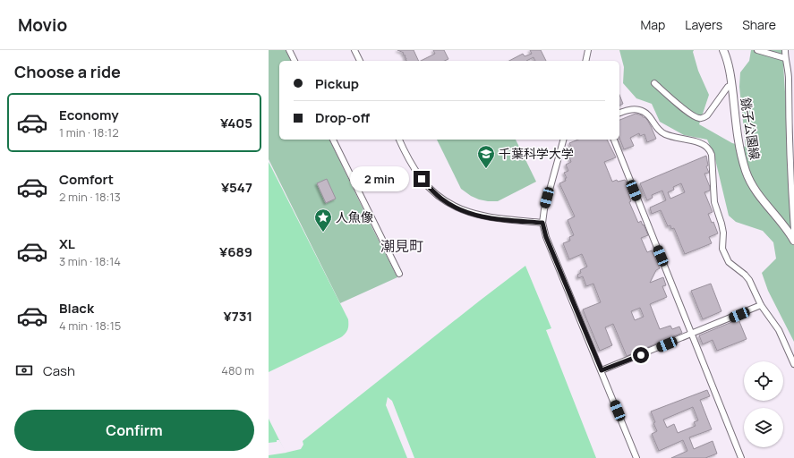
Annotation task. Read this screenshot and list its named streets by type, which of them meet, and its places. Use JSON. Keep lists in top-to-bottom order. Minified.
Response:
{"streets":{"main road":["銚子公園線"]},"districts":["潮見町"],"places":{"school or university":["千葉科学大学"],"place":["人魚像"]},"page":{"header":"Movio","nav":["Map","Layers","Share"],"heading":"Choose a ride","banner":["Pickup","Drop-off"],"list":[{"name":"Economy","note":"1 min · 18:12","value":"¥405"},{"name":"Comfort","note":"2 min · 18:13","value":"¥547"},{"name":"XL","note":"3 min · 18:14","value":"¥689"},{"name":"Black","note":"4 min · 18:15","value":"¥731"}],"bubble":"2 min","pay":["Cash","480 m"],"buttons":"Confirm"}}
